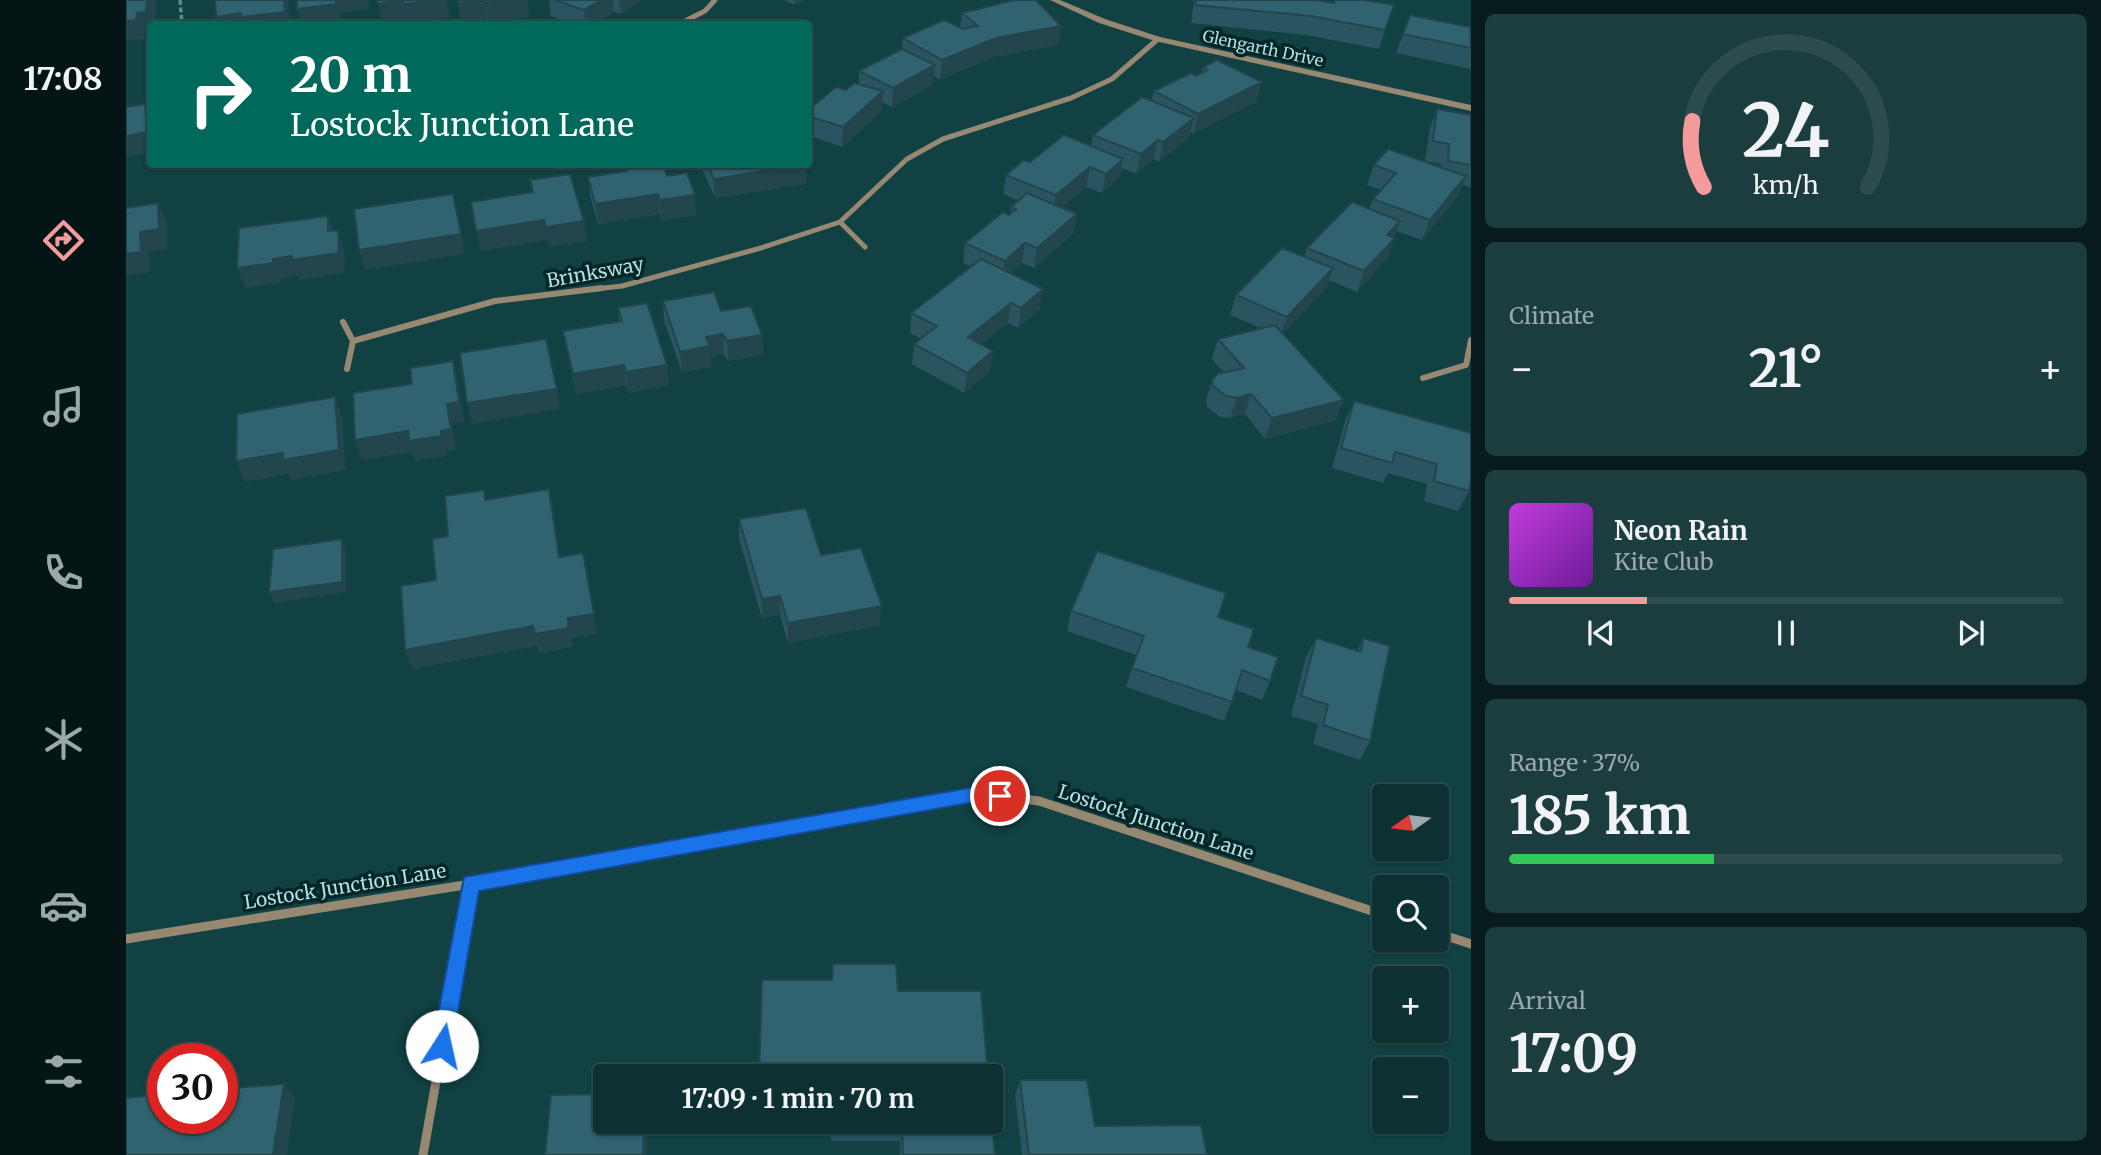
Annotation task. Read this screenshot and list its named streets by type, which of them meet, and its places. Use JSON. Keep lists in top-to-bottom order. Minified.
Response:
{"streets":{"street":["Glengarth Drive","Brinksway","Lostock Junction Lane"]},"crossings":[["Glengarth Drive","Brinksway"]],"north":"left","page":{"tabs":"17:08","turn":["20 m","Lostock Junction Lane"],"tile":["Climate",["Range · 37%","185 km"],["Arrival","17:09"]],"heat":["−","21°","+"],"song":["Neon Rain","Kite Club"],"map_buttons":["+","−"],"limit":"30","trip":"17:09 · 1 min · 70 m","gauge":["24","km/h"]}}
